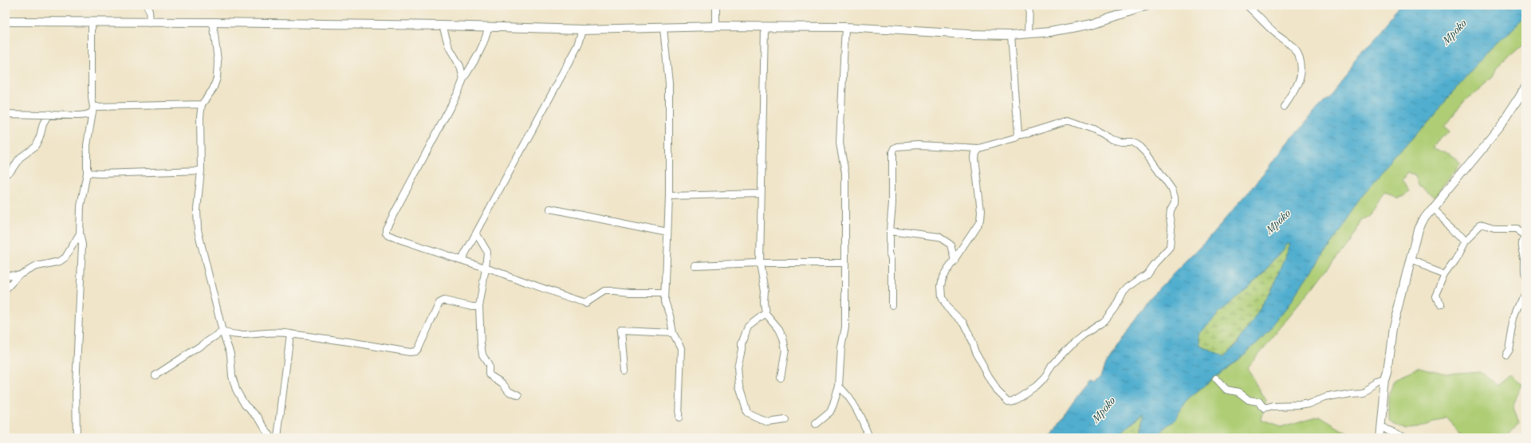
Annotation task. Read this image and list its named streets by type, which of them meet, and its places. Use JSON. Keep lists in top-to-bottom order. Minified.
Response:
{"water":["Mpoko"]}
